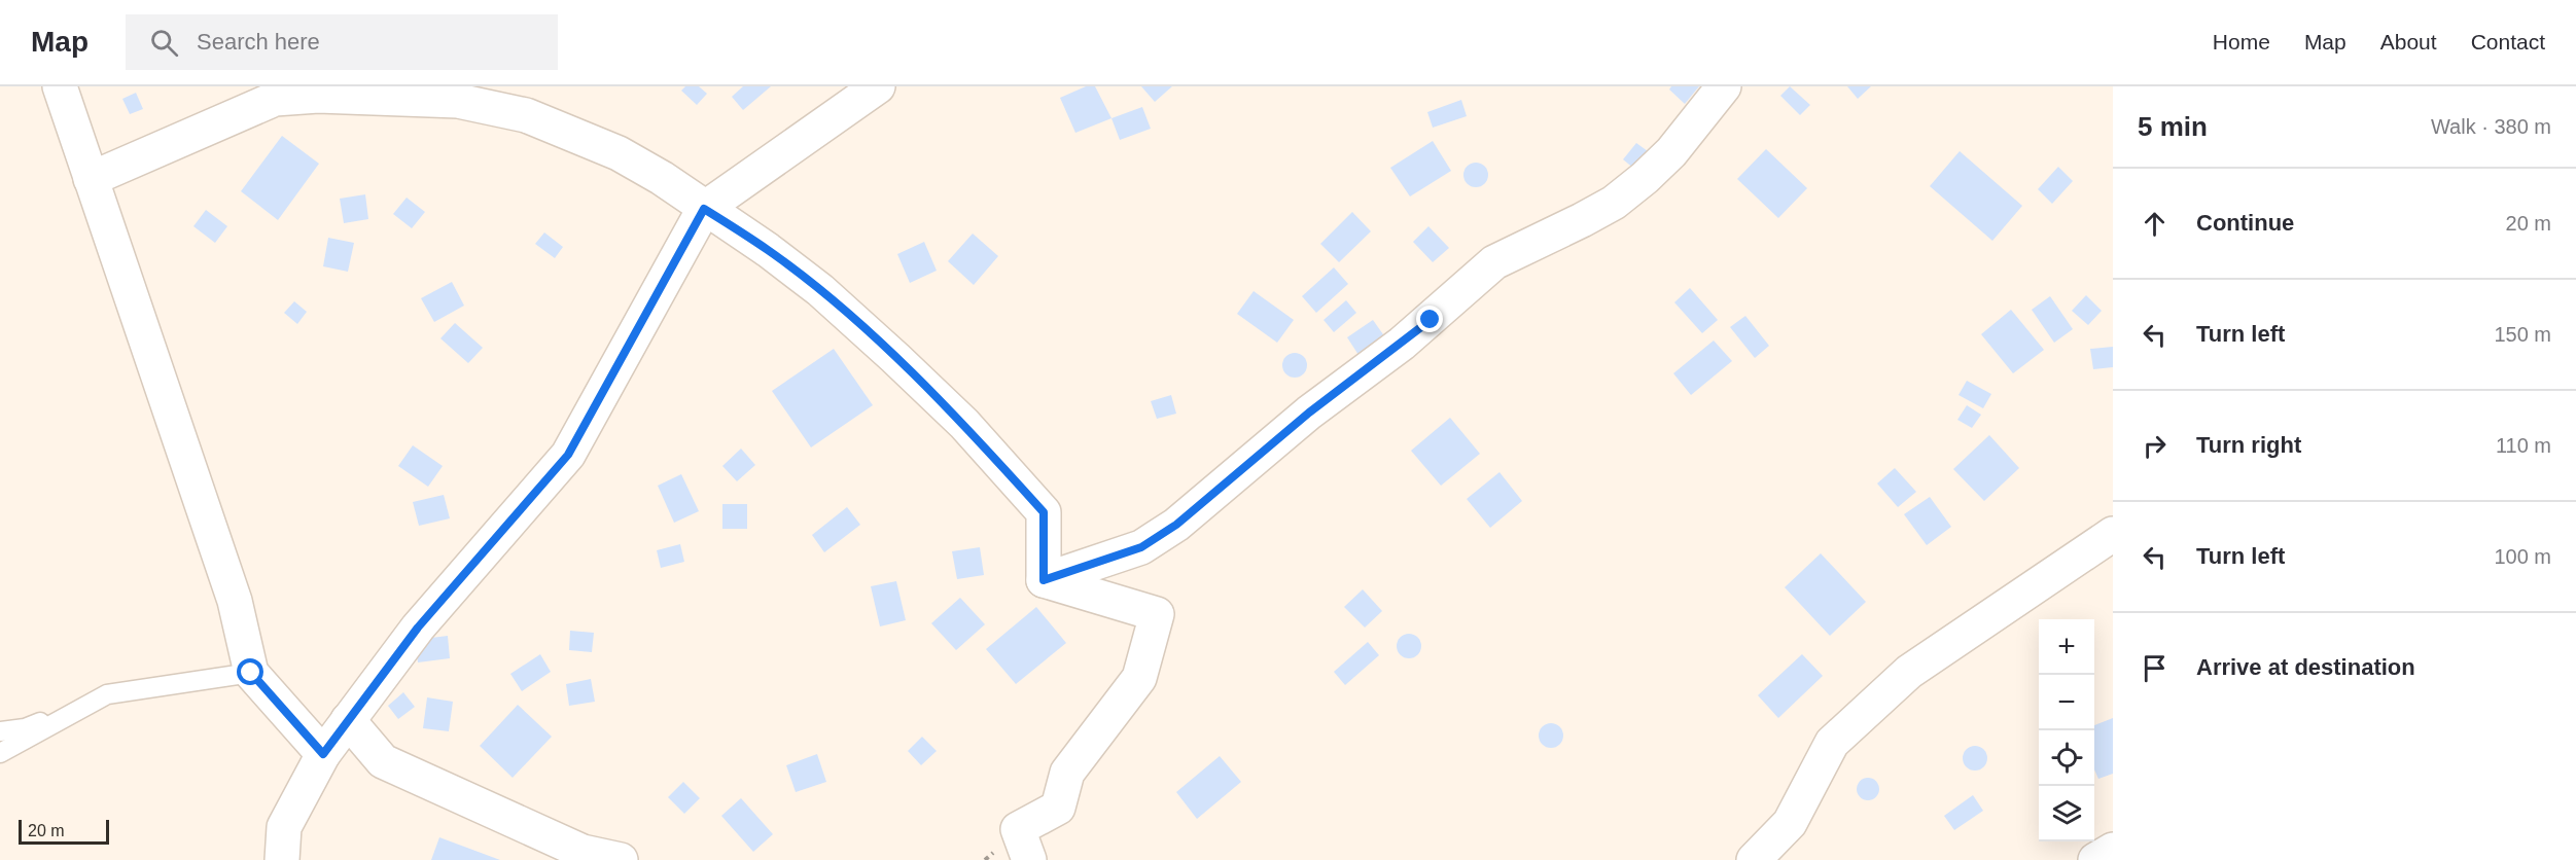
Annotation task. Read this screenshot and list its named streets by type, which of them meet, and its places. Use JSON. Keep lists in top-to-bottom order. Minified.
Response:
{"scale_bar":"20 m","page":{"header":"Map","search":"Search here","nav":["Home","Map","About","Contact"],"heading":["5 min","Walk · 380 m"],"list":[["Continue","20 m"],["Turn left","150 m"],["Turn right","110 m"],["Turn left","100 m"],"Arrive at destination"],"map_buttons":["+","−"],"scale":"20 m"}}
